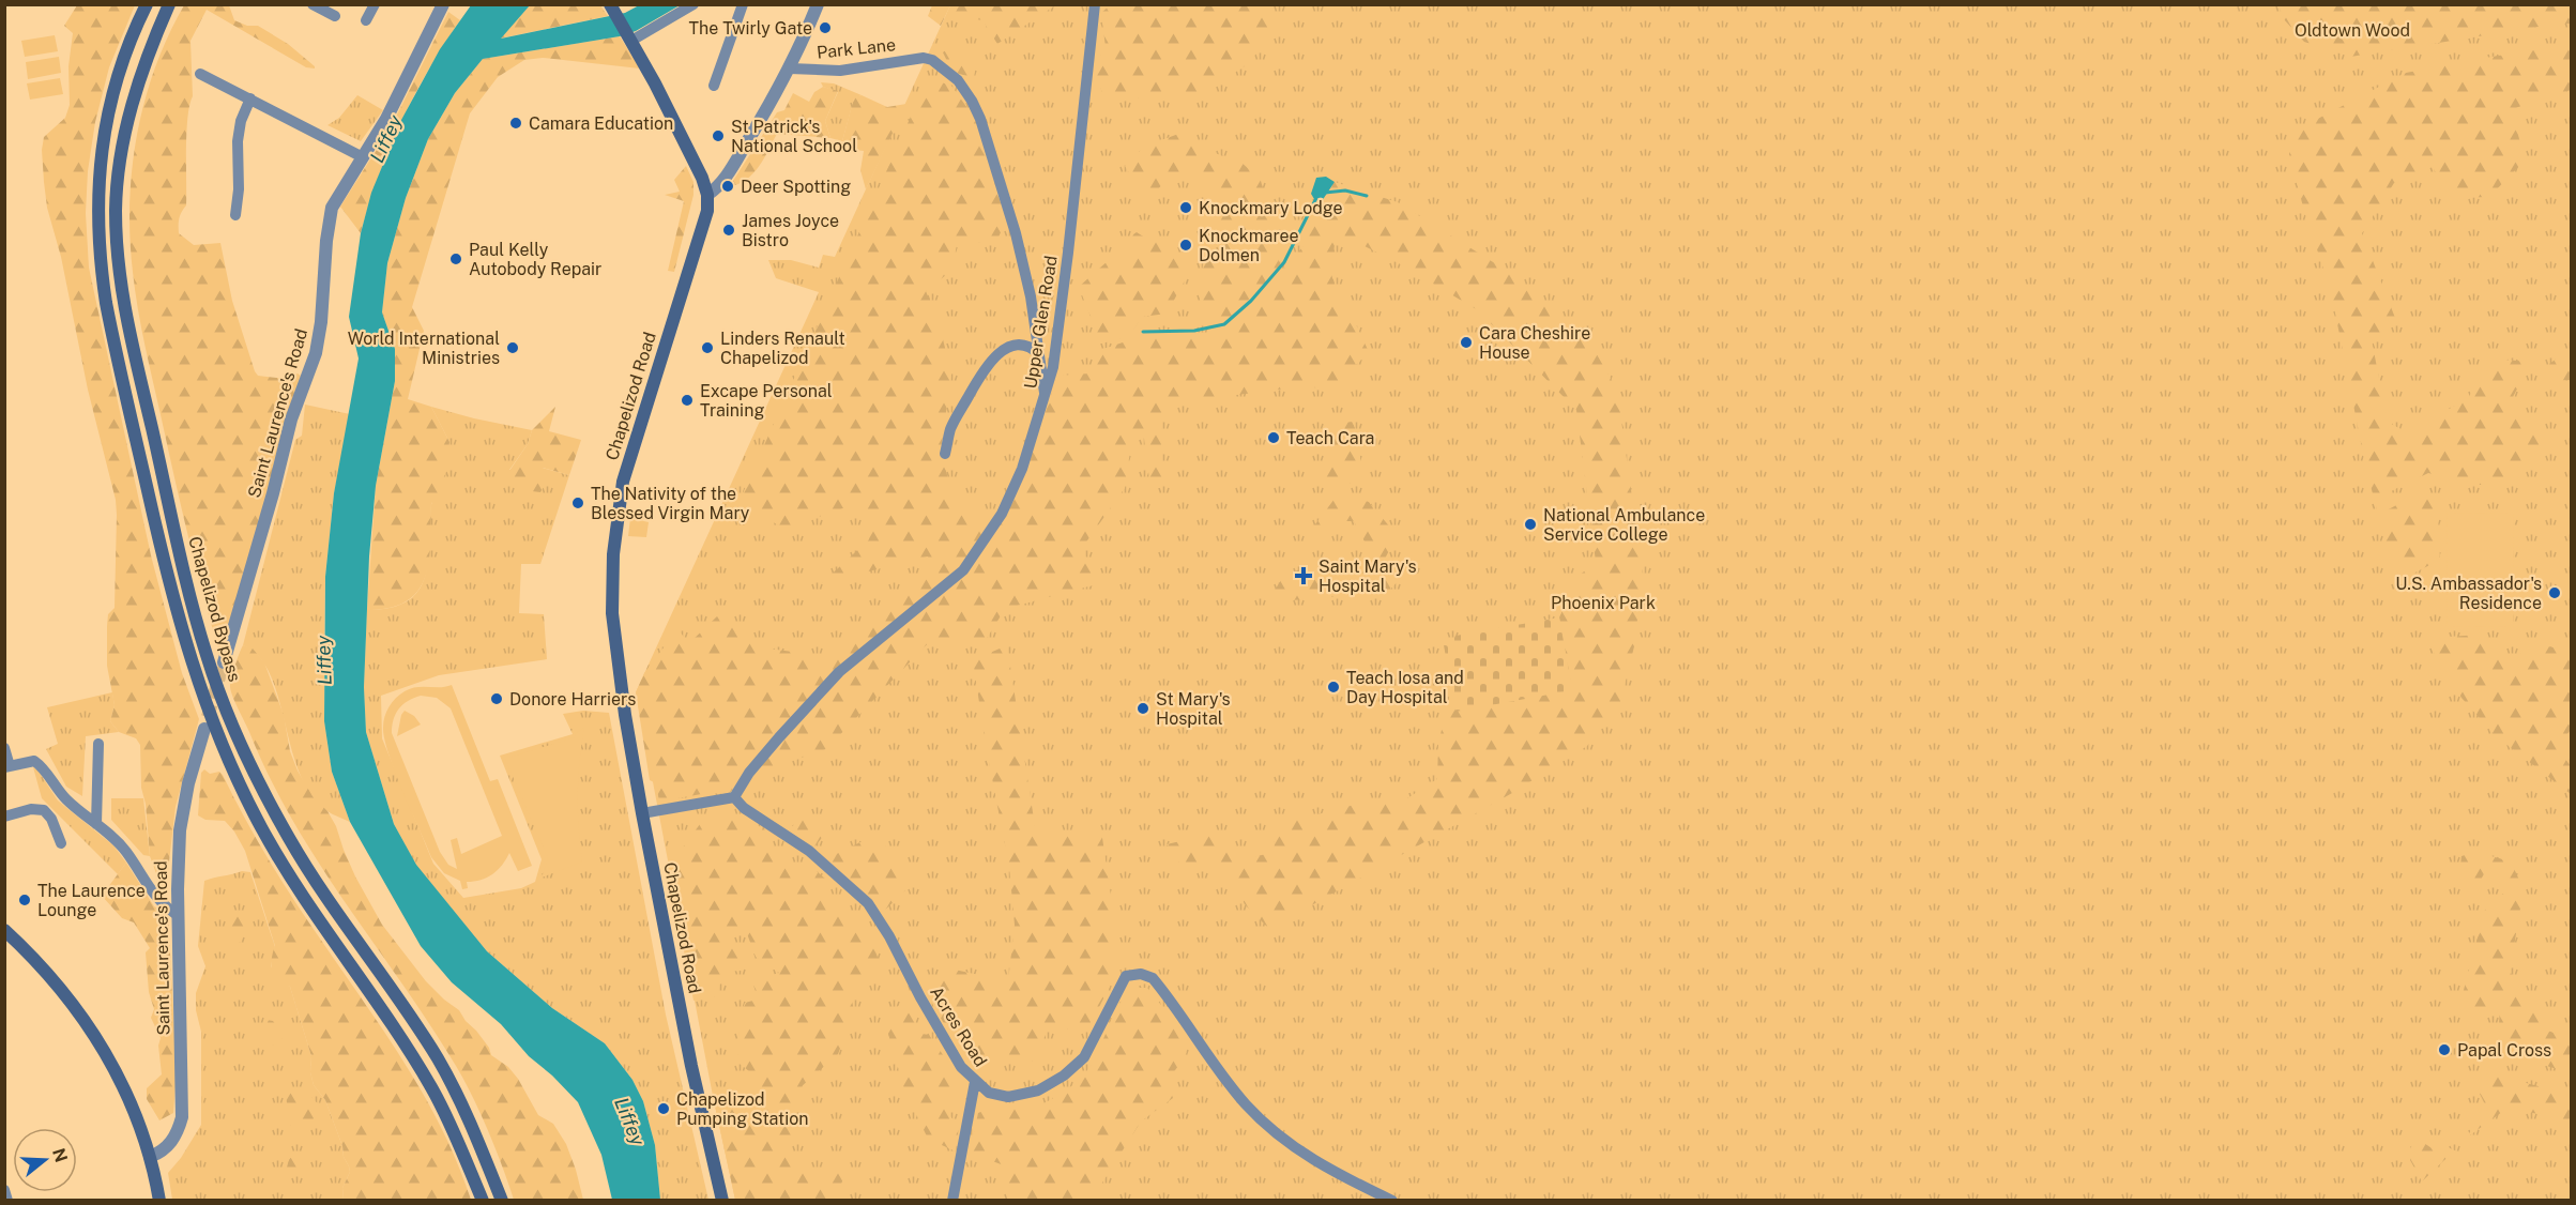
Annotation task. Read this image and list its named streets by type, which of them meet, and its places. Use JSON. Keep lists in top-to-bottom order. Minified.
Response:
{"streets":{"main road":["Chapelizod Road","Chapelizod Bypass"],"street":["Park Lane","Upper Glen Road","Saint Laurence's Road","Acres Road"]},"crossings":[["Upper Glen Road","Acres Road"]],"water":["Liffey"],"parks":["Oldtown Wood","Phoenix Park"],"places":{"other":["The Twirly Gate","Camara Education","St Patrick's National School","Deer Spotting","Knockmary Lodge","James Joyce Bistro","Knockmaree Dolmen","Paul Kelly Autobody Repair","Cara Cheshire House","World International Ministries","Linders Renault Chapelizod","Excape Personal Training","Teach Cara","The Nativity of the Blessed Virgin Mary","National Ambulance Service College","U.S. Ambassador's Residence","Teach Iosa and Day Hospital","Donore Harriers","St Mary's Hospital","The Laurence Lounge","Papal Cross","Chapelizod Pumping Station"],"health":["Saint Mary's Hospital"]},"north":"right"}
